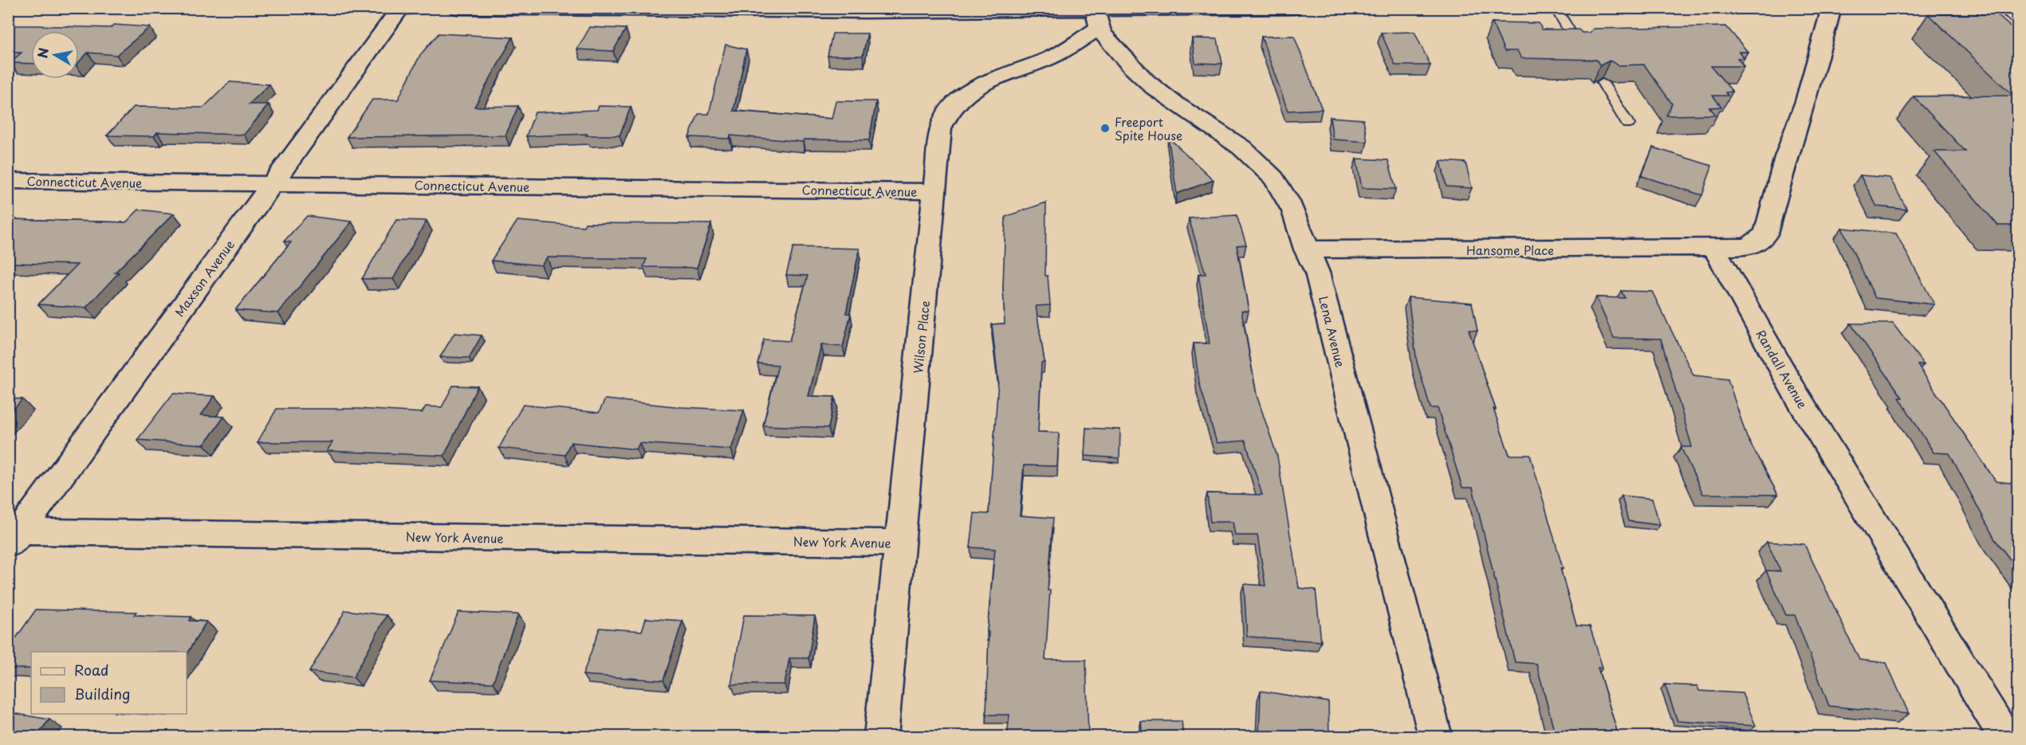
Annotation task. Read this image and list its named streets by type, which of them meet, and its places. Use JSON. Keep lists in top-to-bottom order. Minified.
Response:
{"streets":{"street":["Connecticut Avenue","Hansome Place","Maxson Avenue","Lena Avenue","Wilson Place","Randall Avenue","New York Avenue"]},"crossings":[["Connecticut Avenue","Maxson Avenue"],["Connecticut Avenue","Wilson Place"],["Hansome Place","Lena Avenue"],["Hansome Place","Randall Avenue"],["Maxson Avenue","New York Avenue"],["Lena Avenue","Wilson Place"],["Wilson Place","New York Avenue"]],"places":["Freeport Spite House"],"legend":["Road","Building"],"north":"left"}
